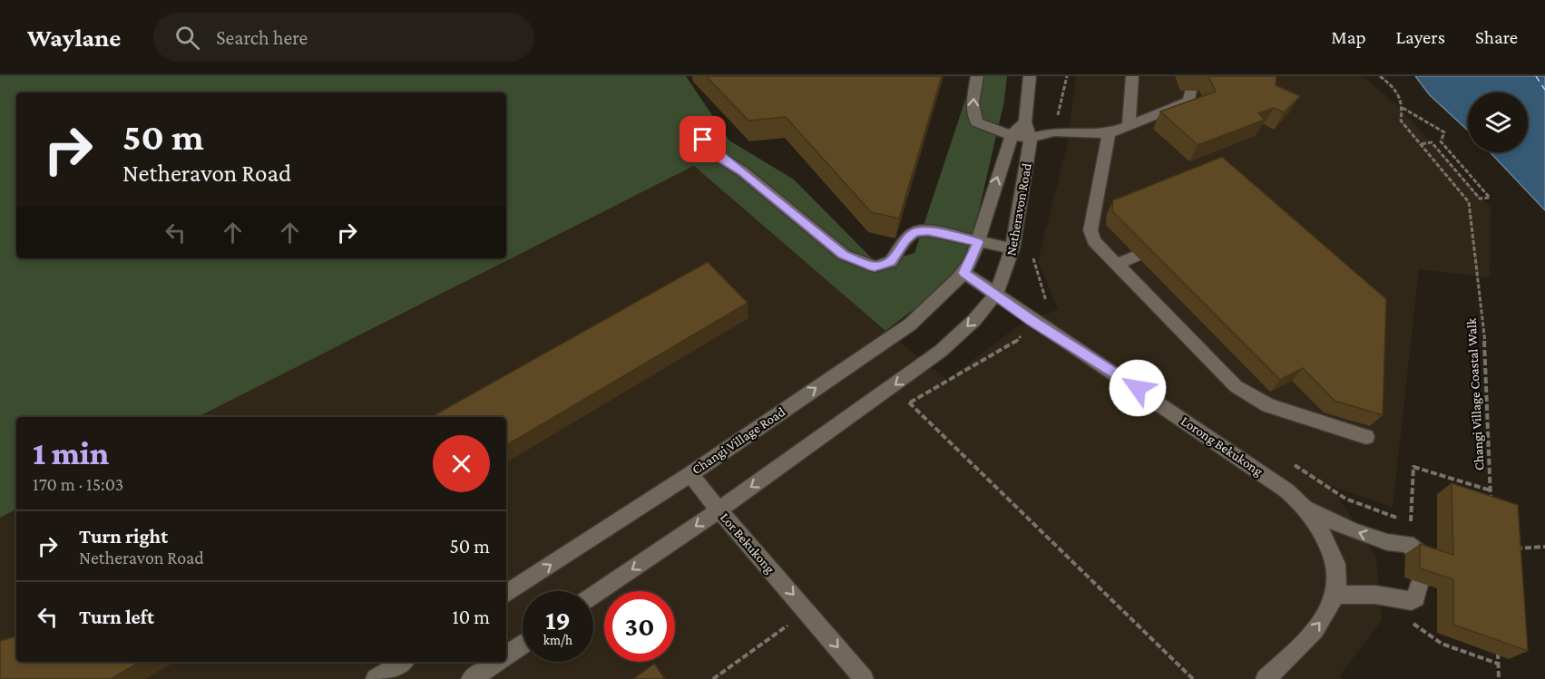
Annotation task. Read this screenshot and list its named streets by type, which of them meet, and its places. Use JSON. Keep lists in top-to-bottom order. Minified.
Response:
{"streets":{"street":["Netheravon Road","Changi Village Road","Lorong Bekukong","Lor Bekukong"],"path":["Changi Village Coastal Walk"]},"crossings":[["Netheravon Road","Changi Village Road"],["Netheravon Road","Lorong Bekukong"],["Changi Village Road","Lorong Bekukong"],["Changi Village Road","Lor Bekukong"]],"one_way":["Lor Bekukong"],"page":{"header":"Waylane","search":"Search here","nav":["Map","Layers","Share"],"turn":["50 m","Netheravon Road"],"heading":["1 min","170 m · 15:03"],"list":[{"name":"Turn right","note":"Netheravon Road","value":"50 m"},{"name":"Turn left","value":"10 m"}],"speed":"19 km/h","limit":"30"}}
